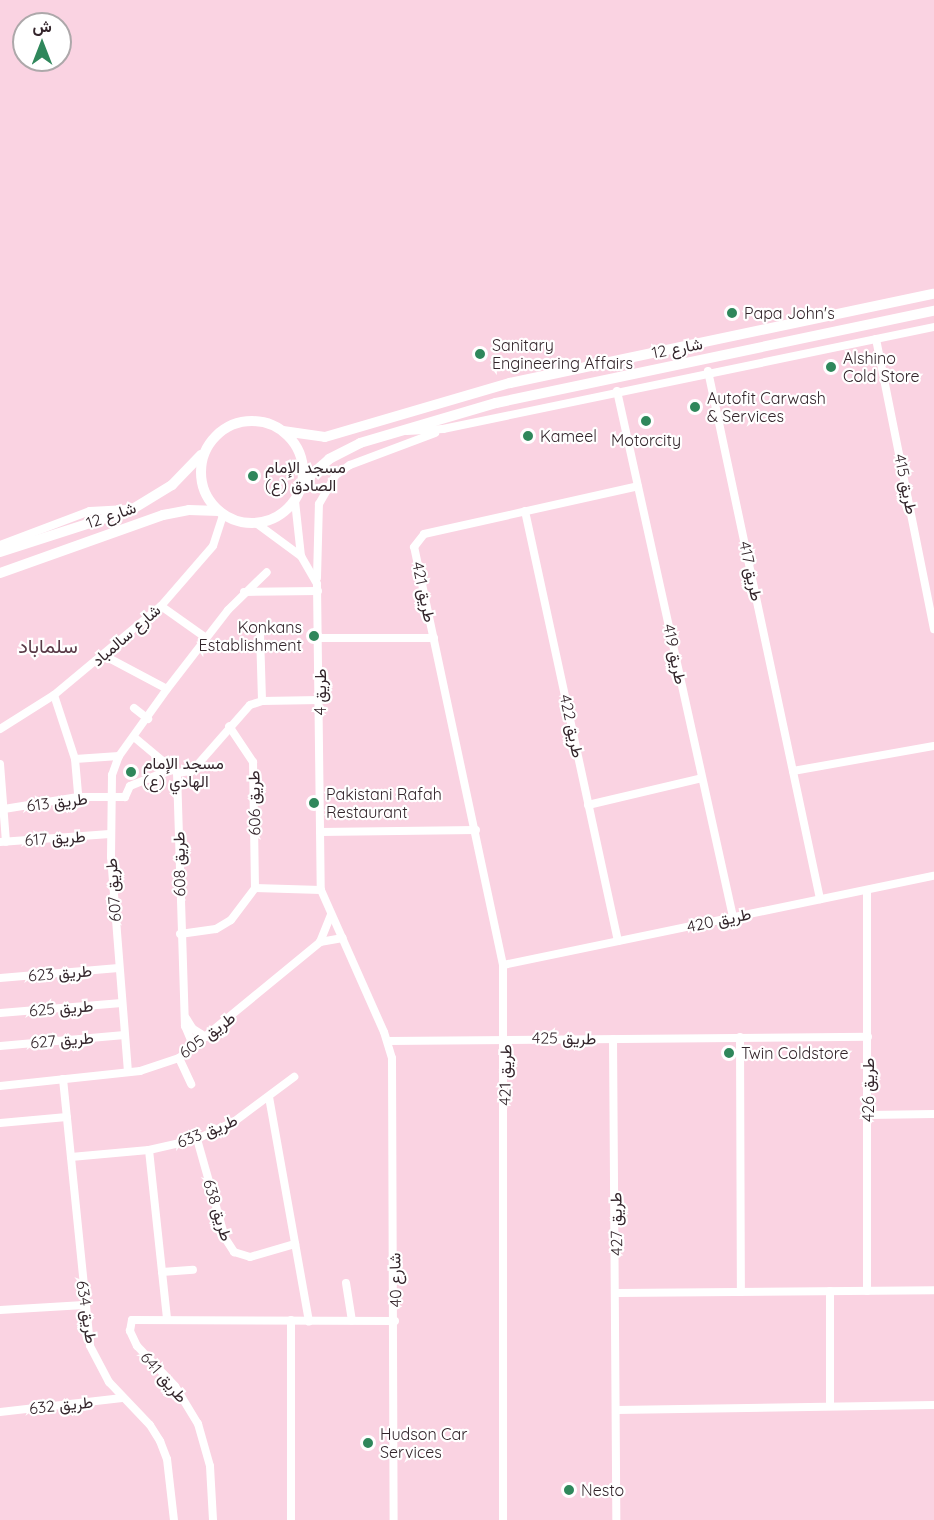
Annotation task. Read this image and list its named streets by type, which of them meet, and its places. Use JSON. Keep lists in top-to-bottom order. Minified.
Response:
{"streets":{"street":["شارع 12","طريق 415","طريق 417","طريق 421","شارع سالمباد","طريق 419","طريق 4","طريق 422","طريق 613","طريق 606","طريق 617","طريق 608","طريق 607","طريق 420","طريق 623","طريق 625","طريق 605","طريق 425","طريق 627","طريق 426","طريق 633","طريق 638","طريق 427","شارع 40","طريق 634","طريق 641","طريق 632"]},"crossings":[["شارع 12","شارع سالمباد"],["طريق 417","طريق 420"],["طريق 421","طريق 4"],["طريق 421","طريق 422"],["طريق 421","طريق 420"],["طريق 421","طريق 425"],["طريق 419","طريق 420"],["طريق 4","طريق 605"],["طريق 4","طريق 425"],["طريق 4","شارع 40"],["طريق 422","طريق 420"],["طريق 613","طريق 607"],["طريق 617","طريق 607"],["طريق 608","طريق 605"],["طريق 607","طريق 623"],["طريق 607","طريق 625"],["طريق 607","طريق 605"],["طريق 607","طريق 627"],["طريق 420","طريق 426"],["طريق 605","طريق 634"],["طريق 425","طريق 426"],["طريق 425","طريق 427"],["طريق 425","شارع 40"],["طريق 633","طريق 638"],["طريق 633","طريق 634"],["شارع 40","طريق 641"],["طريق 634","طريق 632"]],"districts":["سلماباد"],"places":["Papa John's","Sanitary Engineering Affairs","Alshino Cold Store","Autofit Carwash & Services","Motorcity","Kameel","مسجد الإمام الصادق (ع)","Konkans Establishment","مسجد الإمام الهادي (ع)","Pakistani Rafah Restaurant","Twin Coldstore","Hudson Car Services","Nesto"],"north":"top"}
